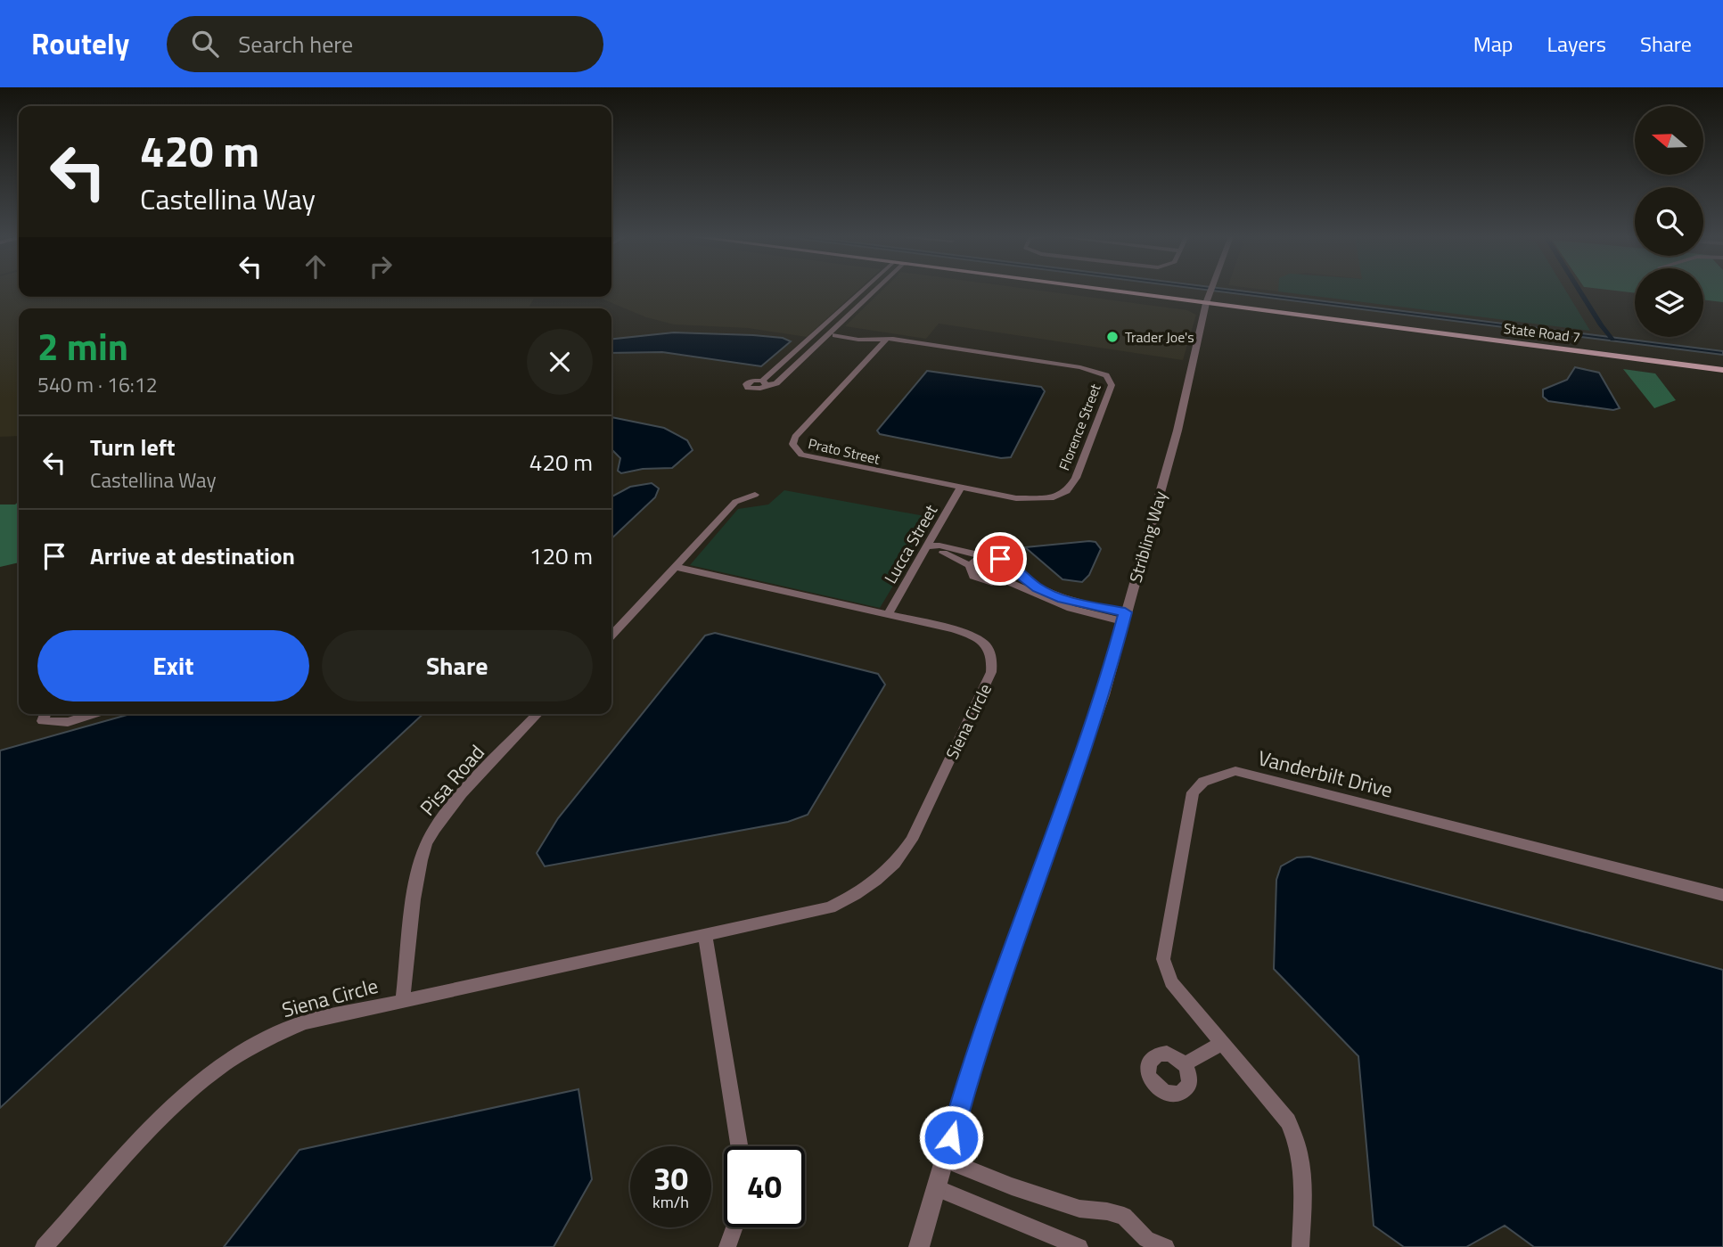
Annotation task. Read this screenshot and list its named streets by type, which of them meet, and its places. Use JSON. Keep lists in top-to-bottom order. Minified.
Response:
{"streets":{"main road":["State Road 7"],"street":["Florence Street","Prato Street","Stribling Way","Lucca Street","Siena Circle","Vanderbilt Drive","Pisa Road"]},"crossings":[["State Road 7","Stribling Way"],["Florence Street","Prato Street"],["Florence Street","Lucca Street"],["Prato Street","Lucca Street"],["Lucca Street","Siena Circle"],["Siena Circle","Pisa Road"]],"places":["Trader Joe's"],"north":"left","page":{"header":"Routely","search":"Search here","nav":["Map","Layers","Share"],"turn":["420 m","Castellina Way"],"heading":["2 min","540 m · 16:12"],"list":[{"name":"Turn left","note":"Castellina Way","value":"420 m"},{"name":"Arrive at destination","value":"120 m"}],"buttons":["Exit","Share"],"speed":"30 km/h","limit":"40"}}
